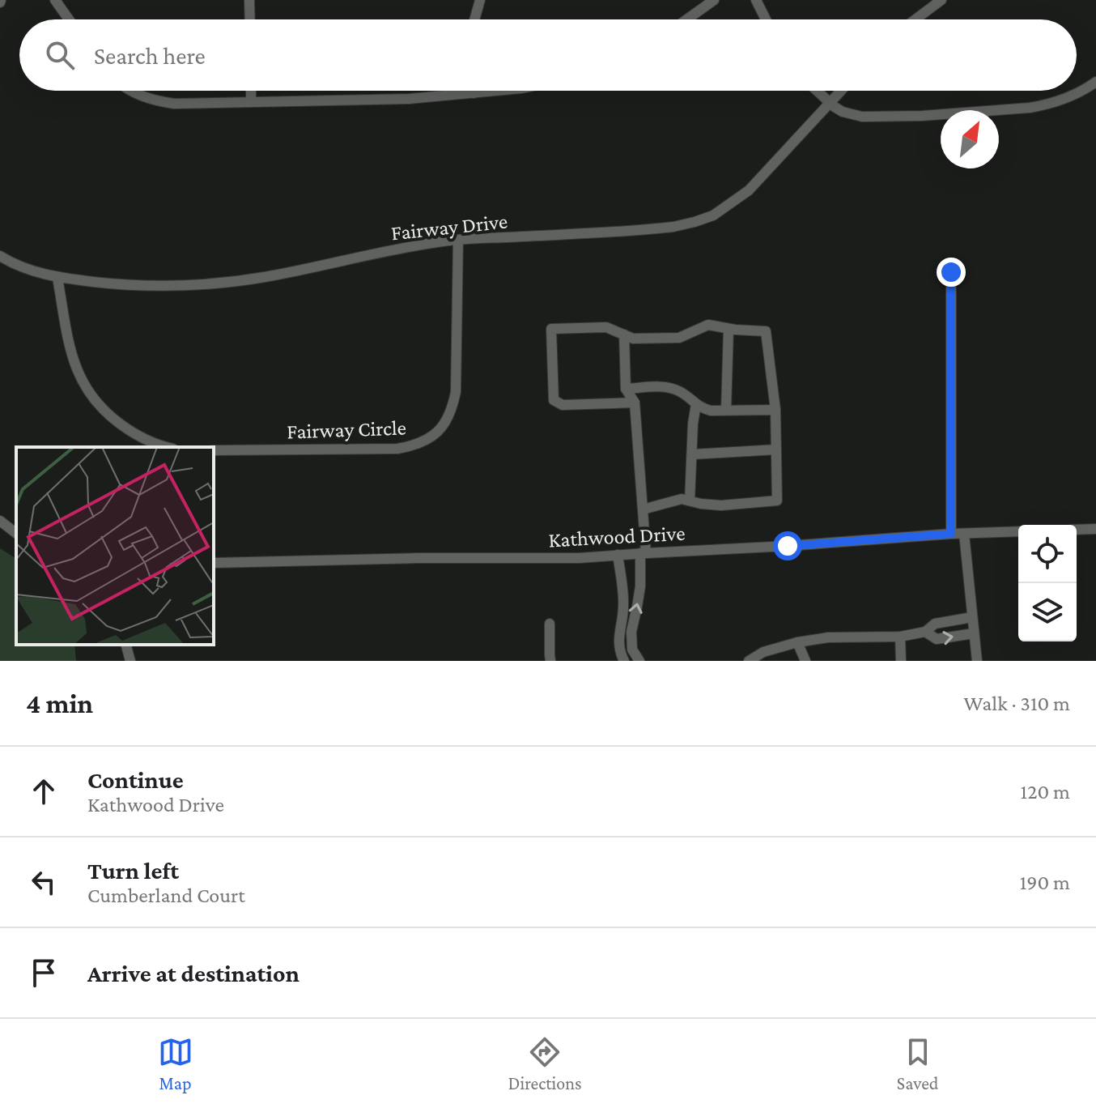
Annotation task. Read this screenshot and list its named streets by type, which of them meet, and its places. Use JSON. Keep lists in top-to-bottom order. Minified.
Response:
{"streets":{"street":["Fairway Drive","Fairway Circle","Kathwood Drive"]},"crossings":[["Fairway Drive","Fairway Circle"]],"north":"top right","page":{"search":"Search here","heading":["4 min","Walk · 310 m"],"list":[["Continue","Kathwood Drive","120 m"],["Turn left","Cumberland Court","190 m"],"Arrive at destination"],"nav":["Map","Directions","Saved"]}}
